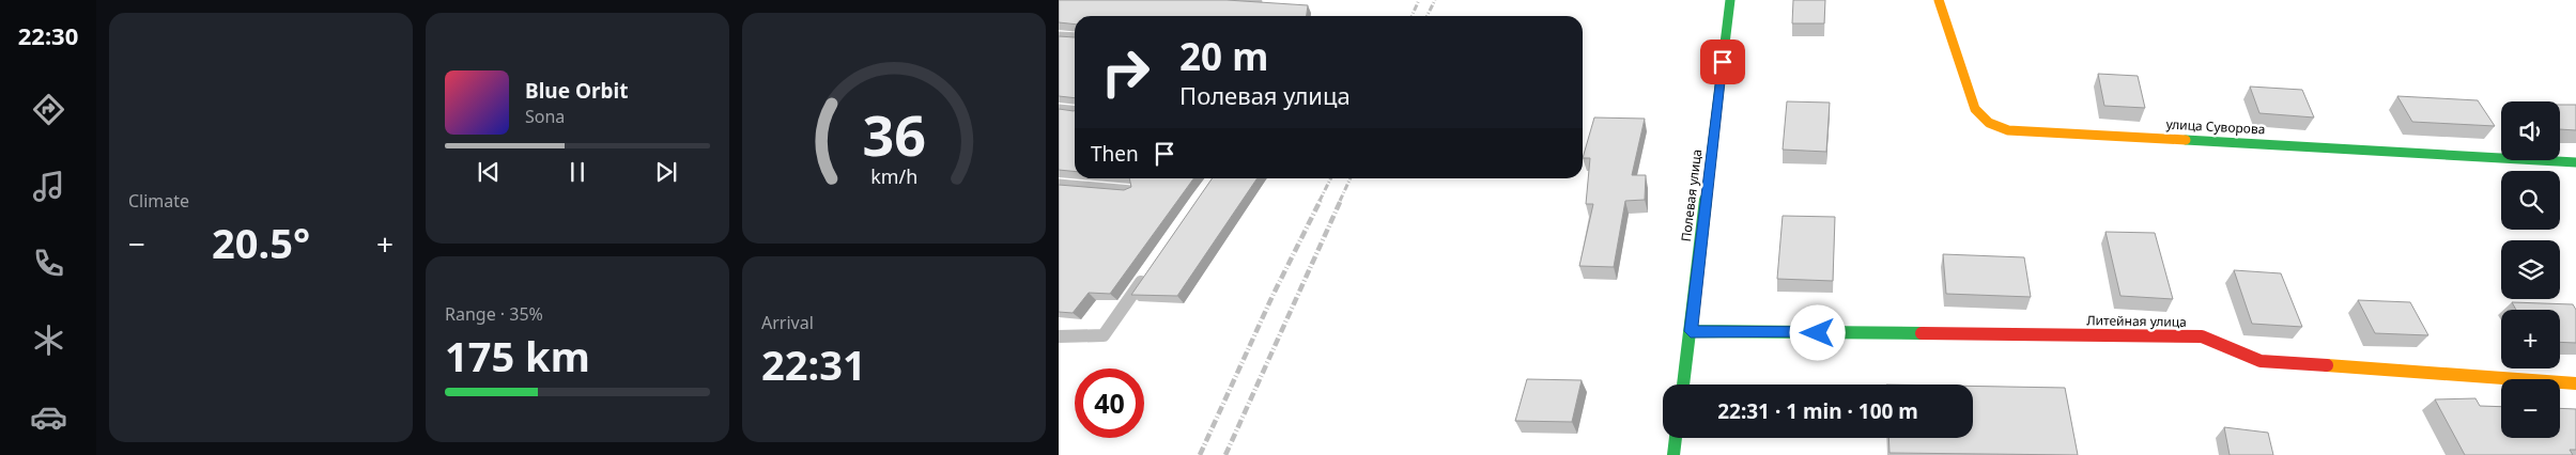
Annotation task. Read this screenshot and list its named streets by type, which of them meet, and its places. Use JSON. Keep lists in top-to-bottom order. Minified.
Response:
{"streets":{"street":["улица Суворова","Полевая улица","Литейная улица"]},"crossings":[["Полевая улица","Литейная улица"]],"page":{"tabs":"22:30","tile":["Climate",["Range · 35%","175 km"],["Arrival","22:31"]],"turn":["20 m","Полевая улица"],"song":["Blue Orbit","Sona"],"map_buttons":["+","−"],"then":"Then","heat":["−","20.5°","+"],"limit":"40","trip":"22:31 · 1 min · 100 m","gauge":["36","km/h"]}}
